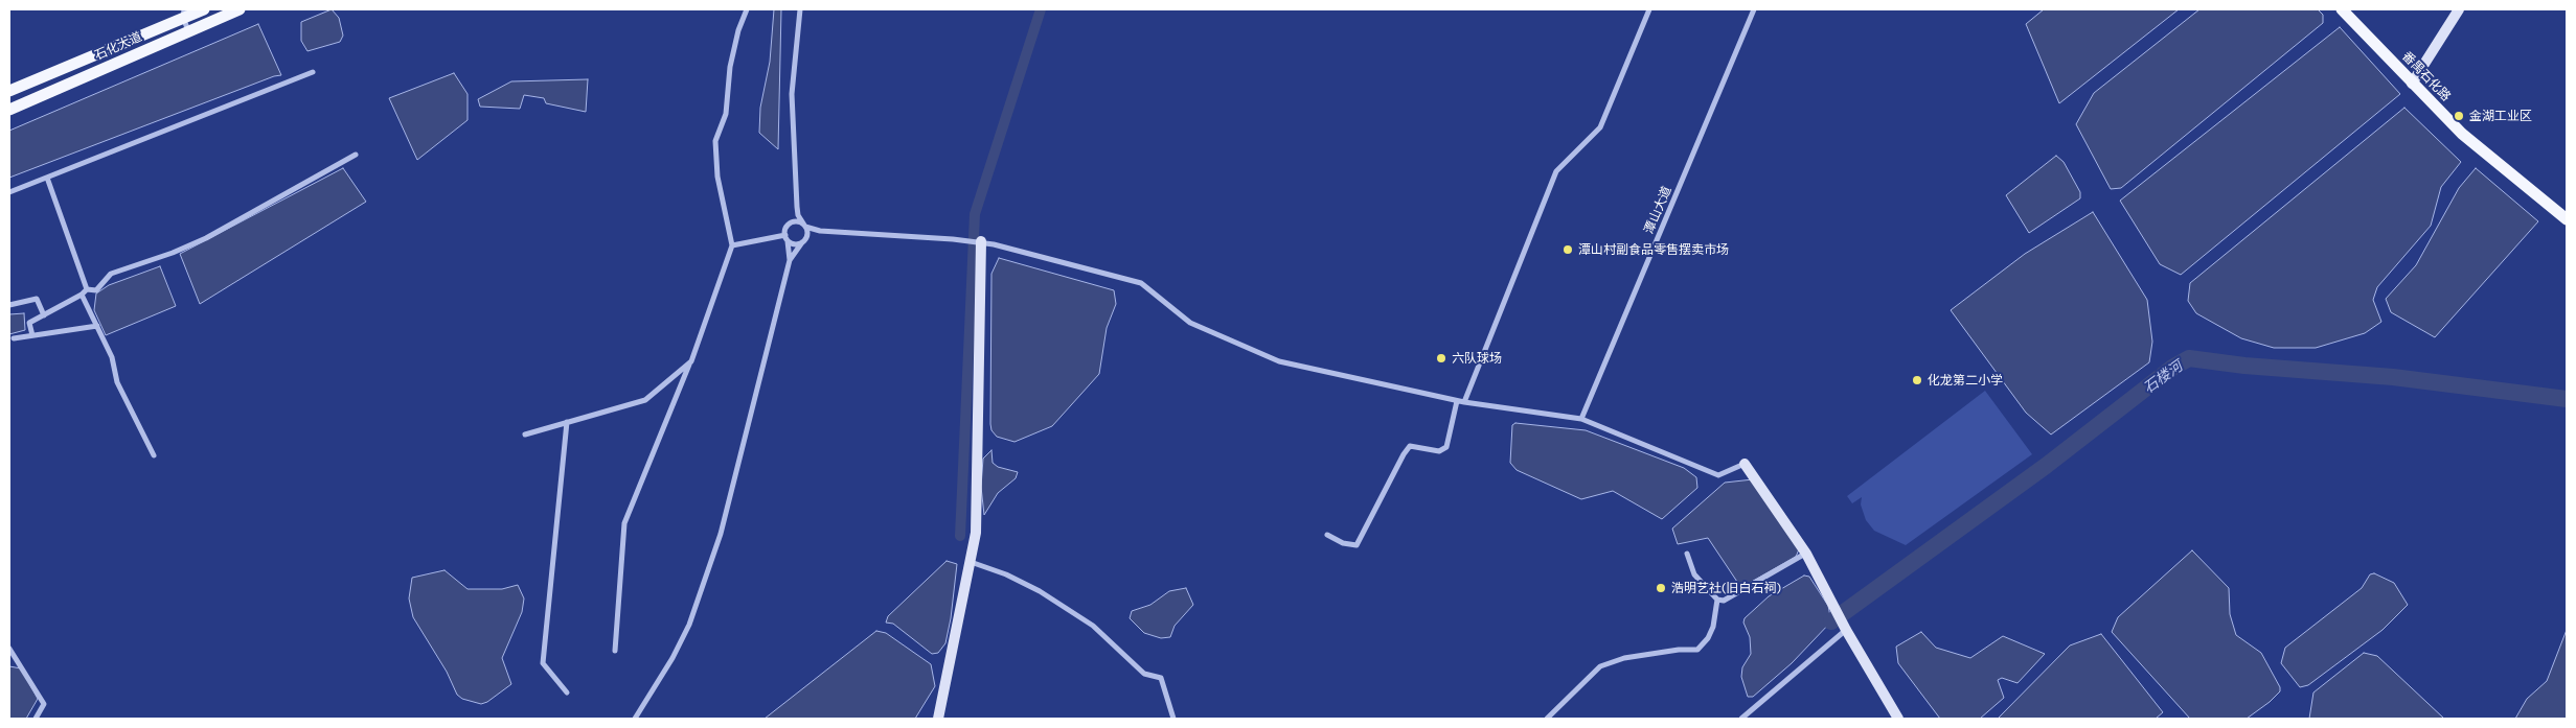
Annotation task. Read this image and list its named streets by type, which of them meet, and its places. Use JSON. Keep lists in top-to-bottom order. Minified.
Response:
{"streets":{"main road":["石化大道","番禺石化路"],"street":["潭山大道"]},"water":["石楼河"],"places":["金湖工业区","潭山村副食品零售摆卖市场","六队球场","化龙第二小学","浩明艺社(旧白石祠)"]}
